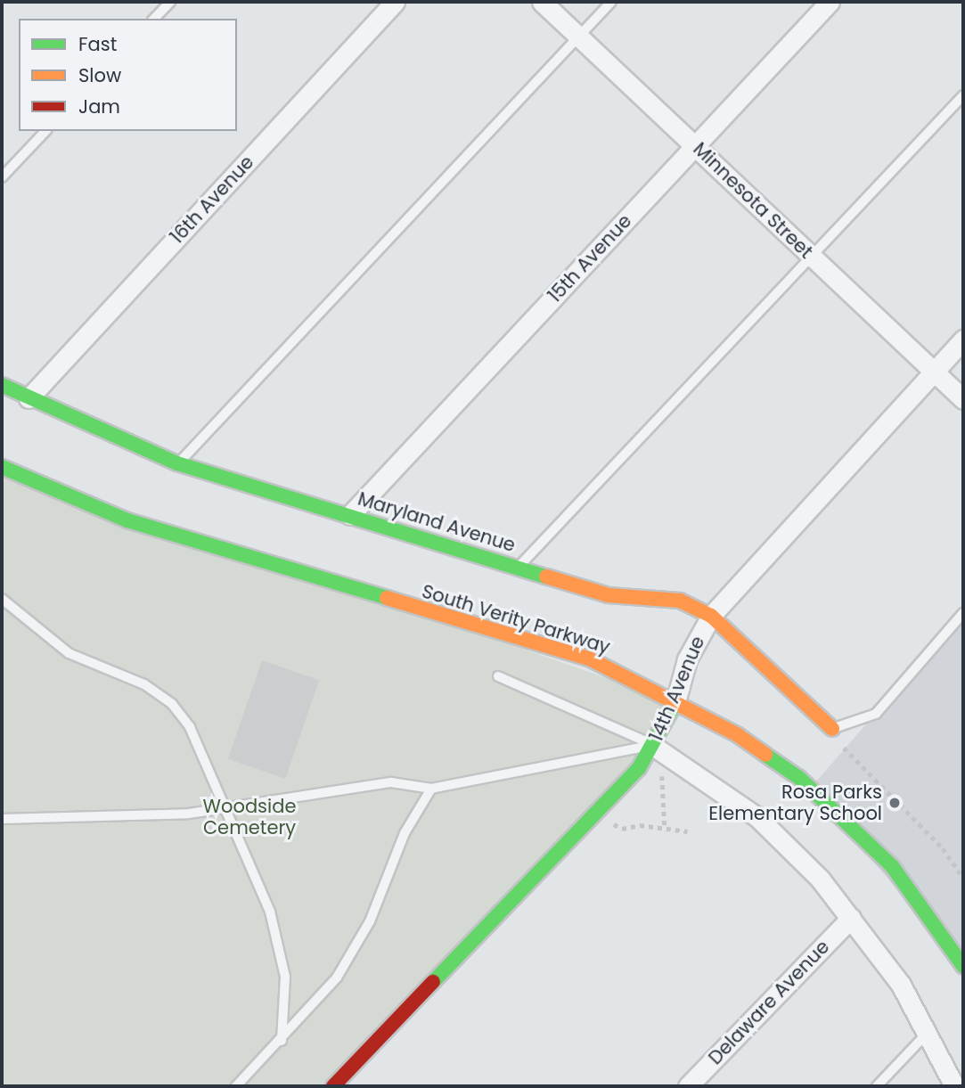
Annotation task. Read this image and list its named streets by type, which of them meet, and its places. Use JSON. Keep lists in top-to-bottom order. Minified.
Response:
{"streets":{"main road":["Maryland Avenue","South Verity Parkway","14th Avenue"],"street":["16th Avenue","Minnesota Street","15th Avenue","Delaware Avenue"]},"crossings":[["16th Avenue","Maryland Avenue"],["Minnesota Street","15th Avenue"],["Minnesota Street","14th Avenue"],["15th Avenue","Maryland Avenue"],["Maryland Avenue","14th Avenue"],["South Verity Parkway","14th Avenue"]],"parks":["Woodside Cemetery"],"places":["Rosa Parks Elementary School"],"legend":["Fast","Slow","Jam"]}
